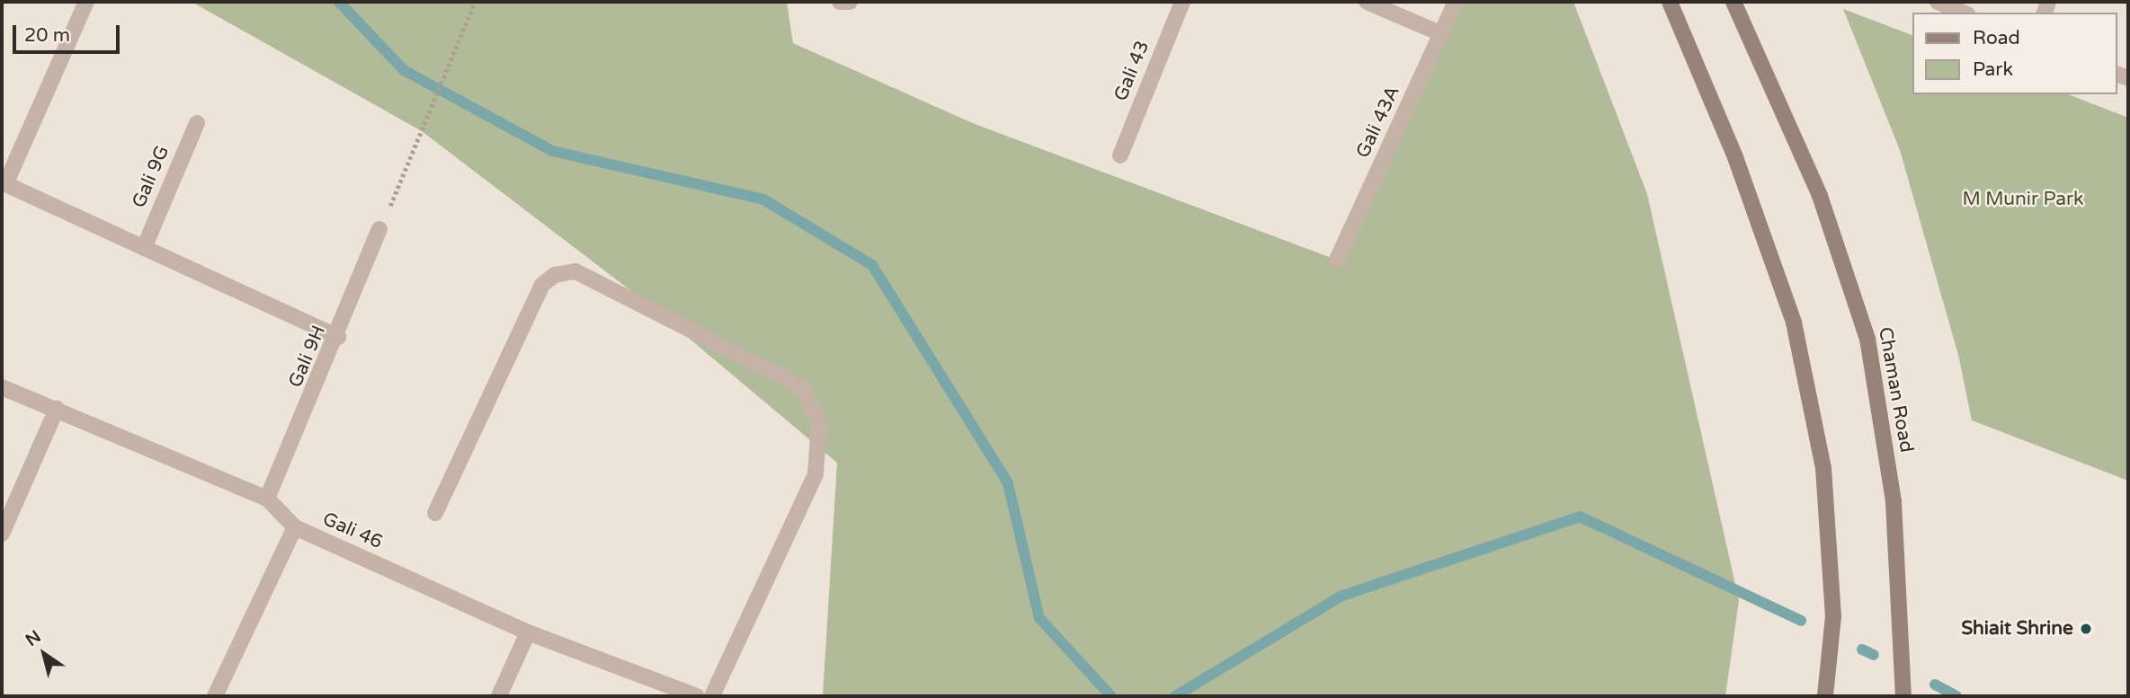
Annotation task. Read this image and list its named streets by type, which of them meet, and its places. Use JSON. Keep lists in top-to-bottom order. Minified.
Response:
{"streets":{"street":["Gali 43","Gali 43A","Gali 9G","Gali 9H","Chaman Road","Gali 46"]},"crossings":[["Gali 9H","Gali 46"]],"parks":["M Munir Park"],"places":["Shiait Shrine"],"legend":["Road","Park"],"scale_bar":"20 m","north":"top left"}
